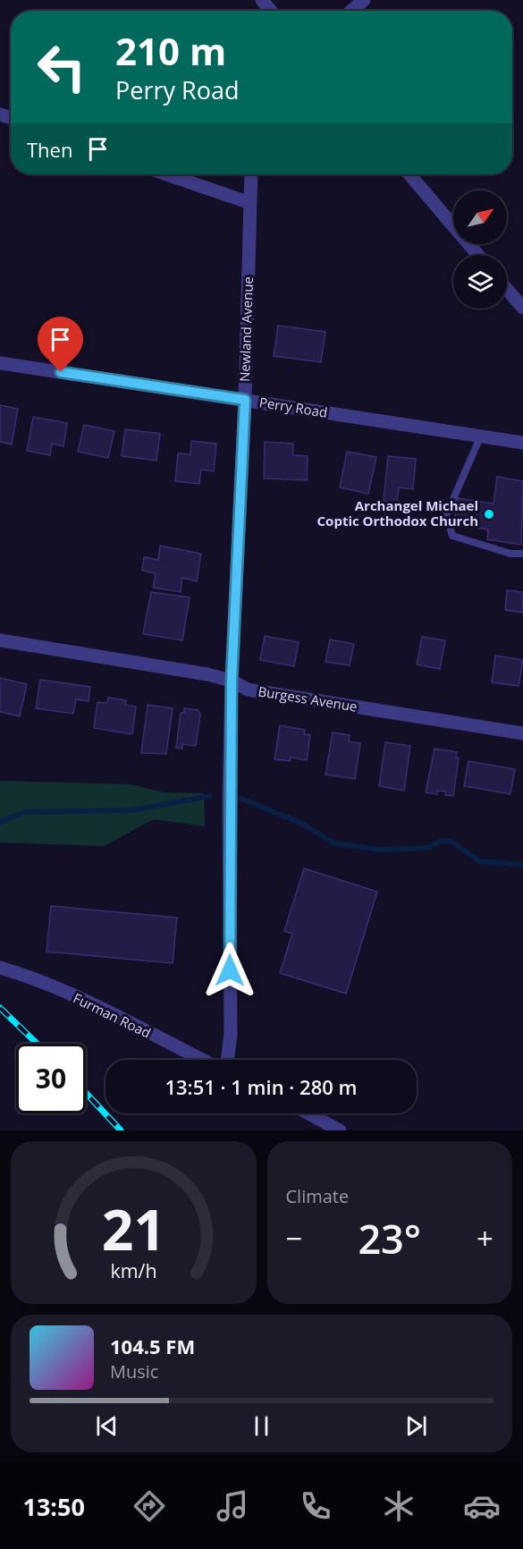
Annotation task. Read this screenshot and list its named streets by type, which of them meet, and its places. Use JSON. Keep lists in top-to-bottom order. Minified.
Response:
{"streets":{"street":["Newland Avenue","Perry Road","Burgess Avenue","Furman Road"]},"crossings":[["Newland Avenue","Perry Road"],["Newland Avenue","Burgess Avenue"]],"places":["Archangel Michael Coptic Orthodox Church"],"north":"top right","page":{"turn":["210 m","Perry Road"],"then":"Then","limit":"30","trip":"13:51 · 1 min · 280 m","tile":"Climate","heat":["−","23°","+"],"song":["104.5 FM","Music"],"tabs":"13:50","gauge":["21","km/h"]}}
